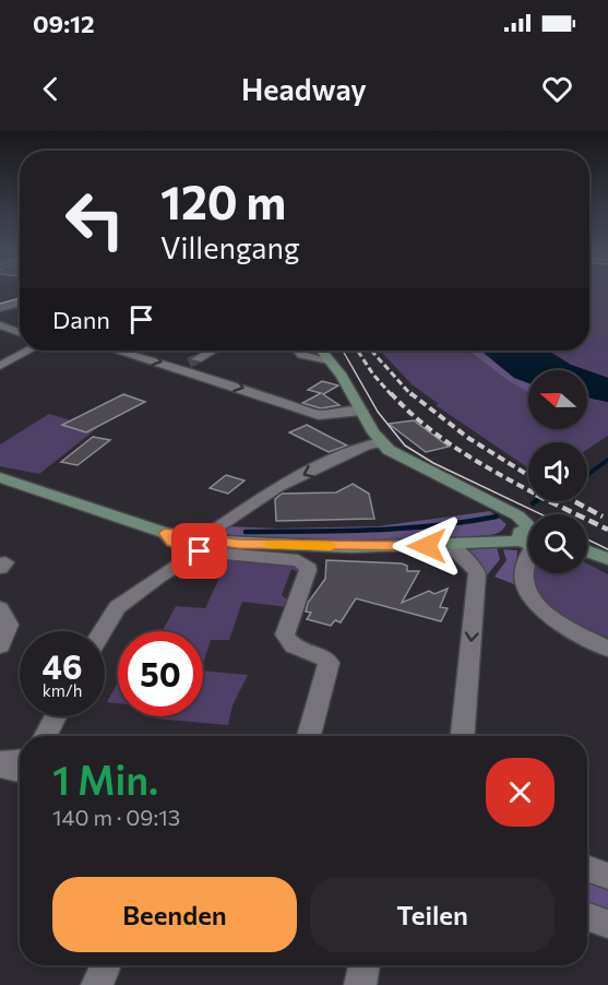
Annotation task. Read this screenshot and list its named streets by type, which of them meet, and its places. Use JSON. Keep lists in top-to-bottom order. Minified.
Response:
{"north":"left","page":{"status":"09:12","header":"Headway","turn":["120 m","Villengang"],"then":"Dann","speed":"46 km/h","limit":"50","heading":["1 Min.","140 m · 09:13"],"buttons":["Beenden","Teilen"]}}
